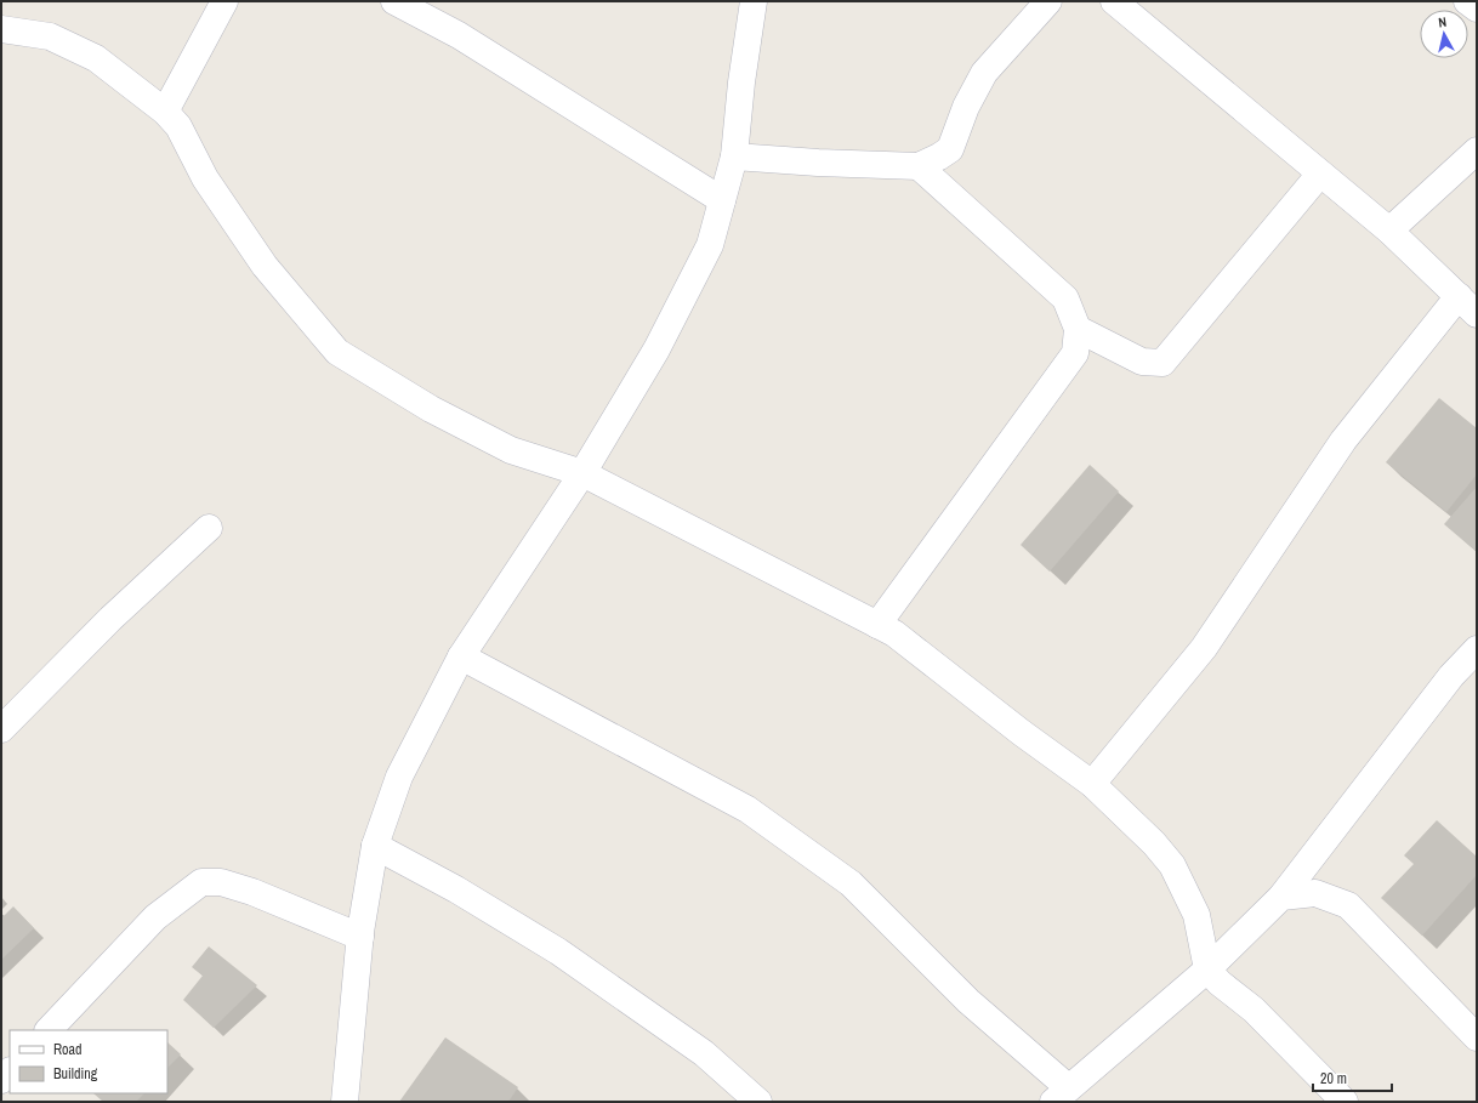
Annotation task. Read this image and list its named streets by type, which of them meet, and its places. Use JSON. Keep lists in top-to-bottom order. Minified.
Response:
{"legend":["Road","Building"],"scale_bar":"20 m","north":"top"}
